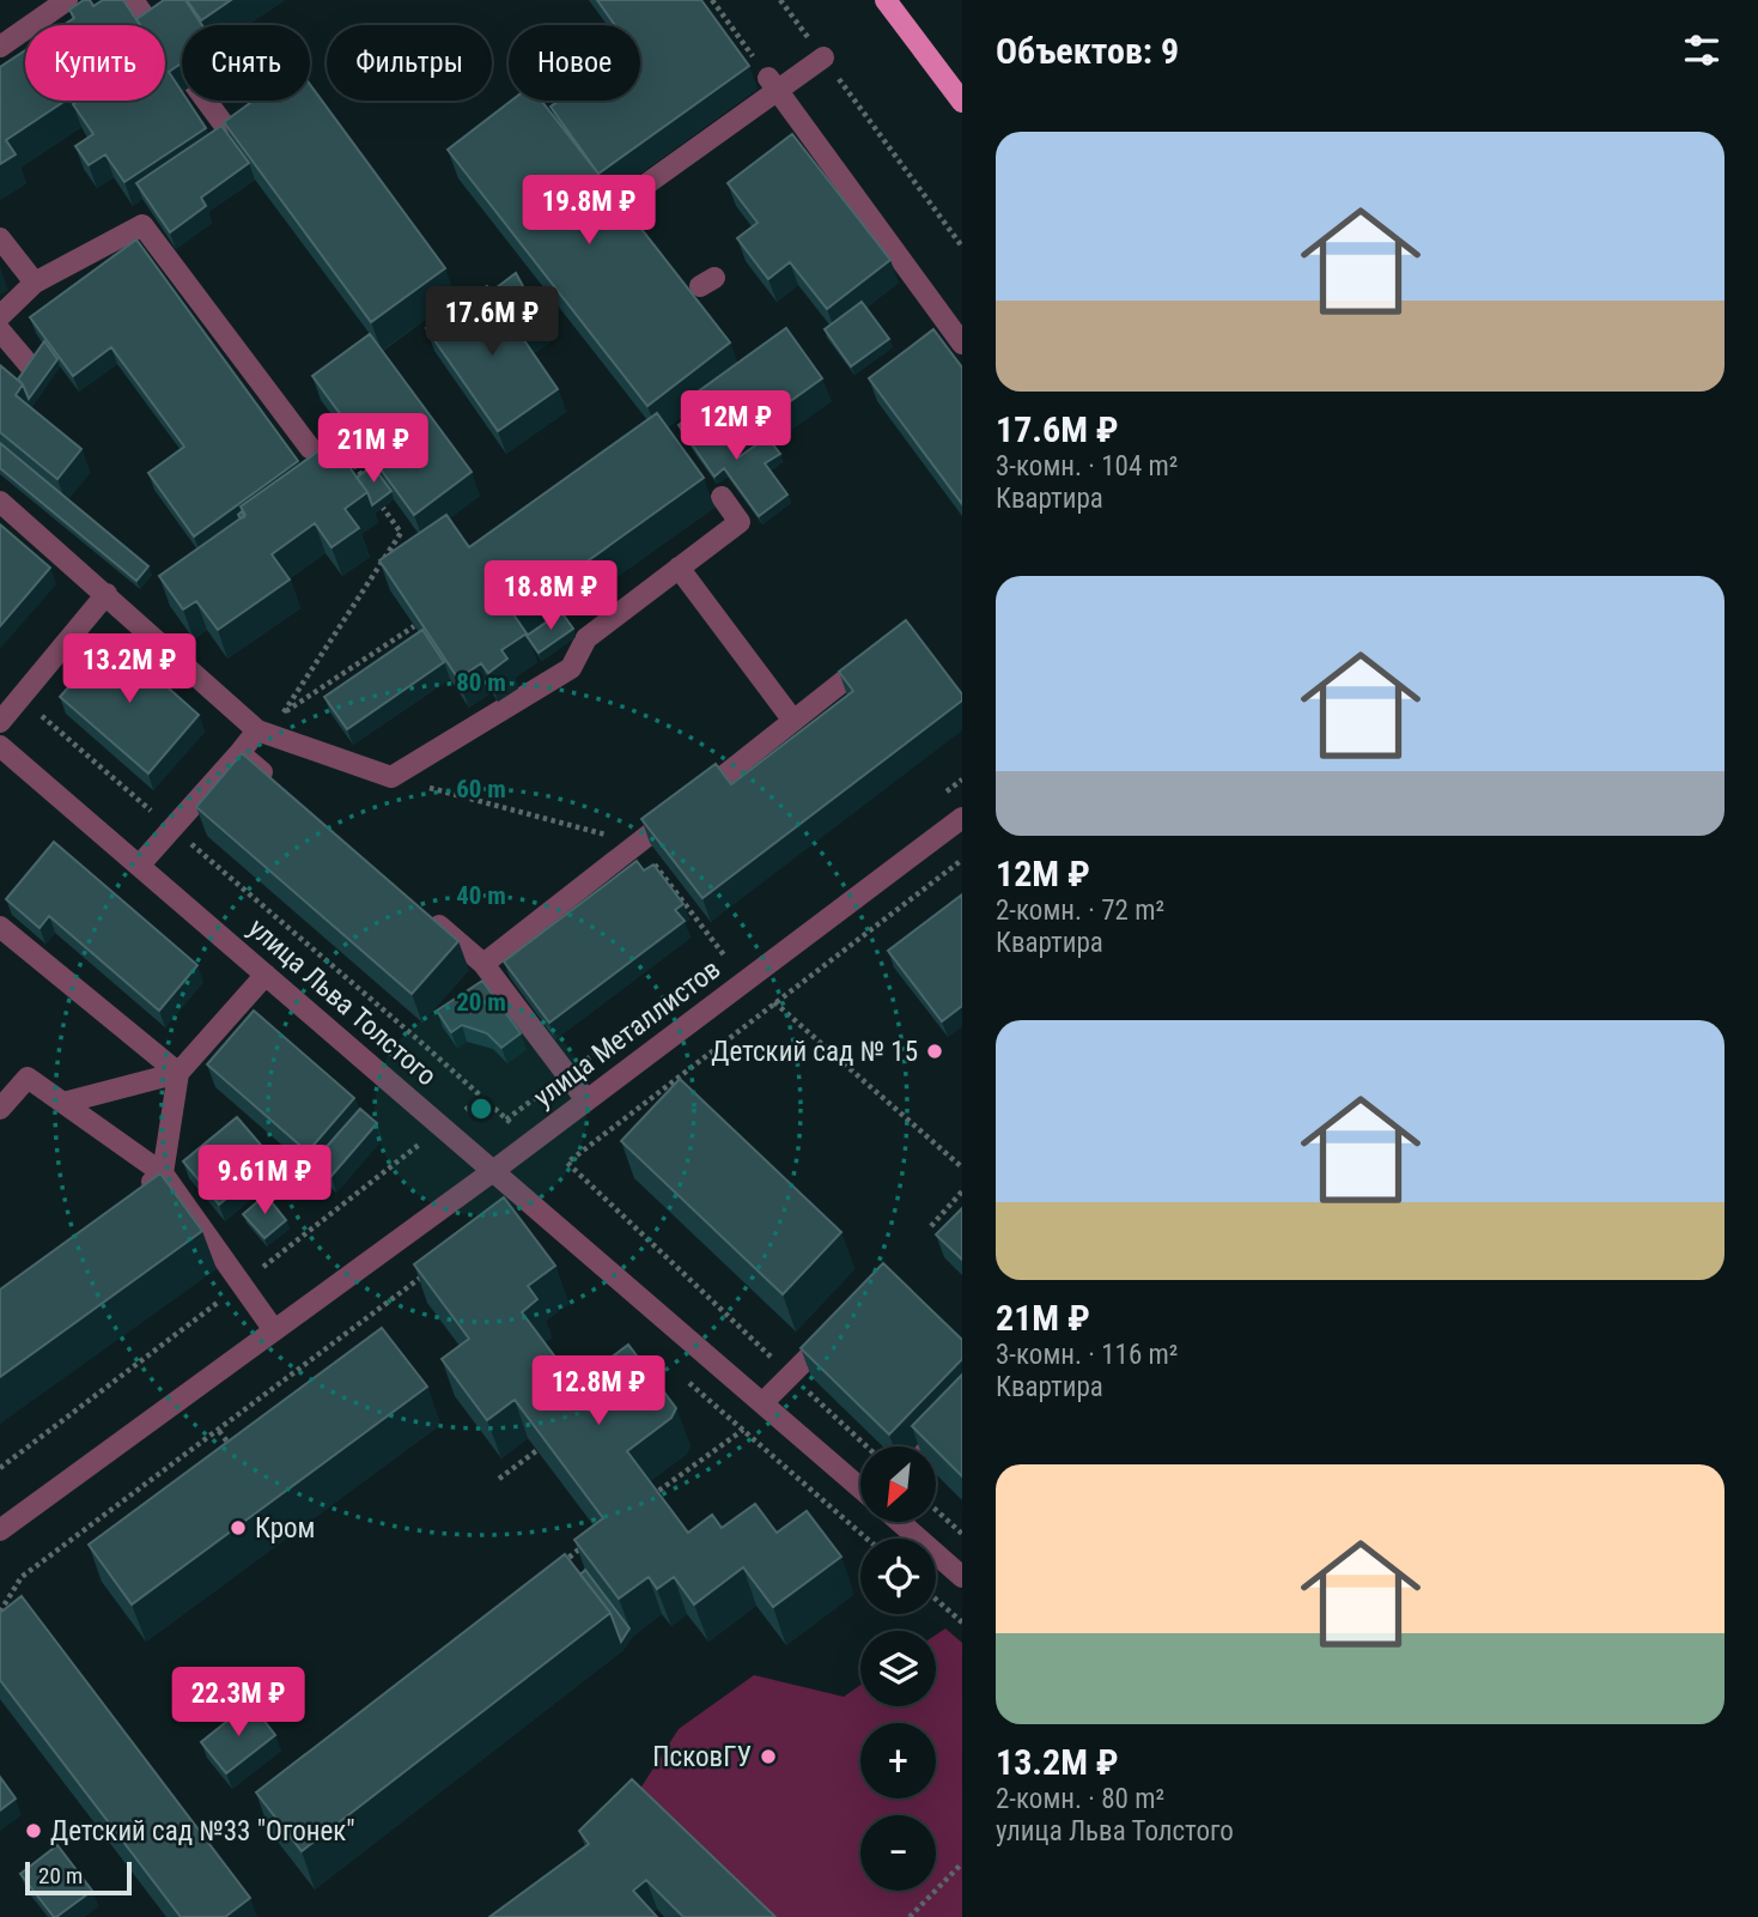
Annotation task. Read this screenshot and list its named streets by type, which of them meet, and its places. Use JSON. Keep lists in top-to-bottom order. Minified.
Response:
{"streets":{"street":["улица Льва Толстого","улица Металлистов"]},"crossings":[["улица Льва Толстого","улица Металлистов"]],"places":["Детский сад № 15","Кром","ПсковГУ","Детский сад №33 \"Огонек\""],"scale_bar":"20 m","north":"bottom left","page":{"heading":"Объектов: 9","chip":["Купить","Снять","Фильтры","Новое"],"list":[{"name":"17.6M ₽","note":"3-комн. · 104 m² · Квартира"},{"name":"12M ₽","note":"2-комн. · 72 m² · Квартира"},{"name":"21M ₽","note":"3-комн. · 116 m² · Квартира"},{"name":"13.2M ₽","note":"2-комн. · 80 m² · улица Льва Толстого"}],"price":["19.8M ₽","17.6M ₽","12M ₽","21M ₽","18.8M ₽","13.2M ₽","9.61M ₽","12.8M ₽","22.3M ₽"],"map_buttons":["+","−"],"scale":"20 m"},"rings":["80 m","60 m","40 m","20 m"]}
